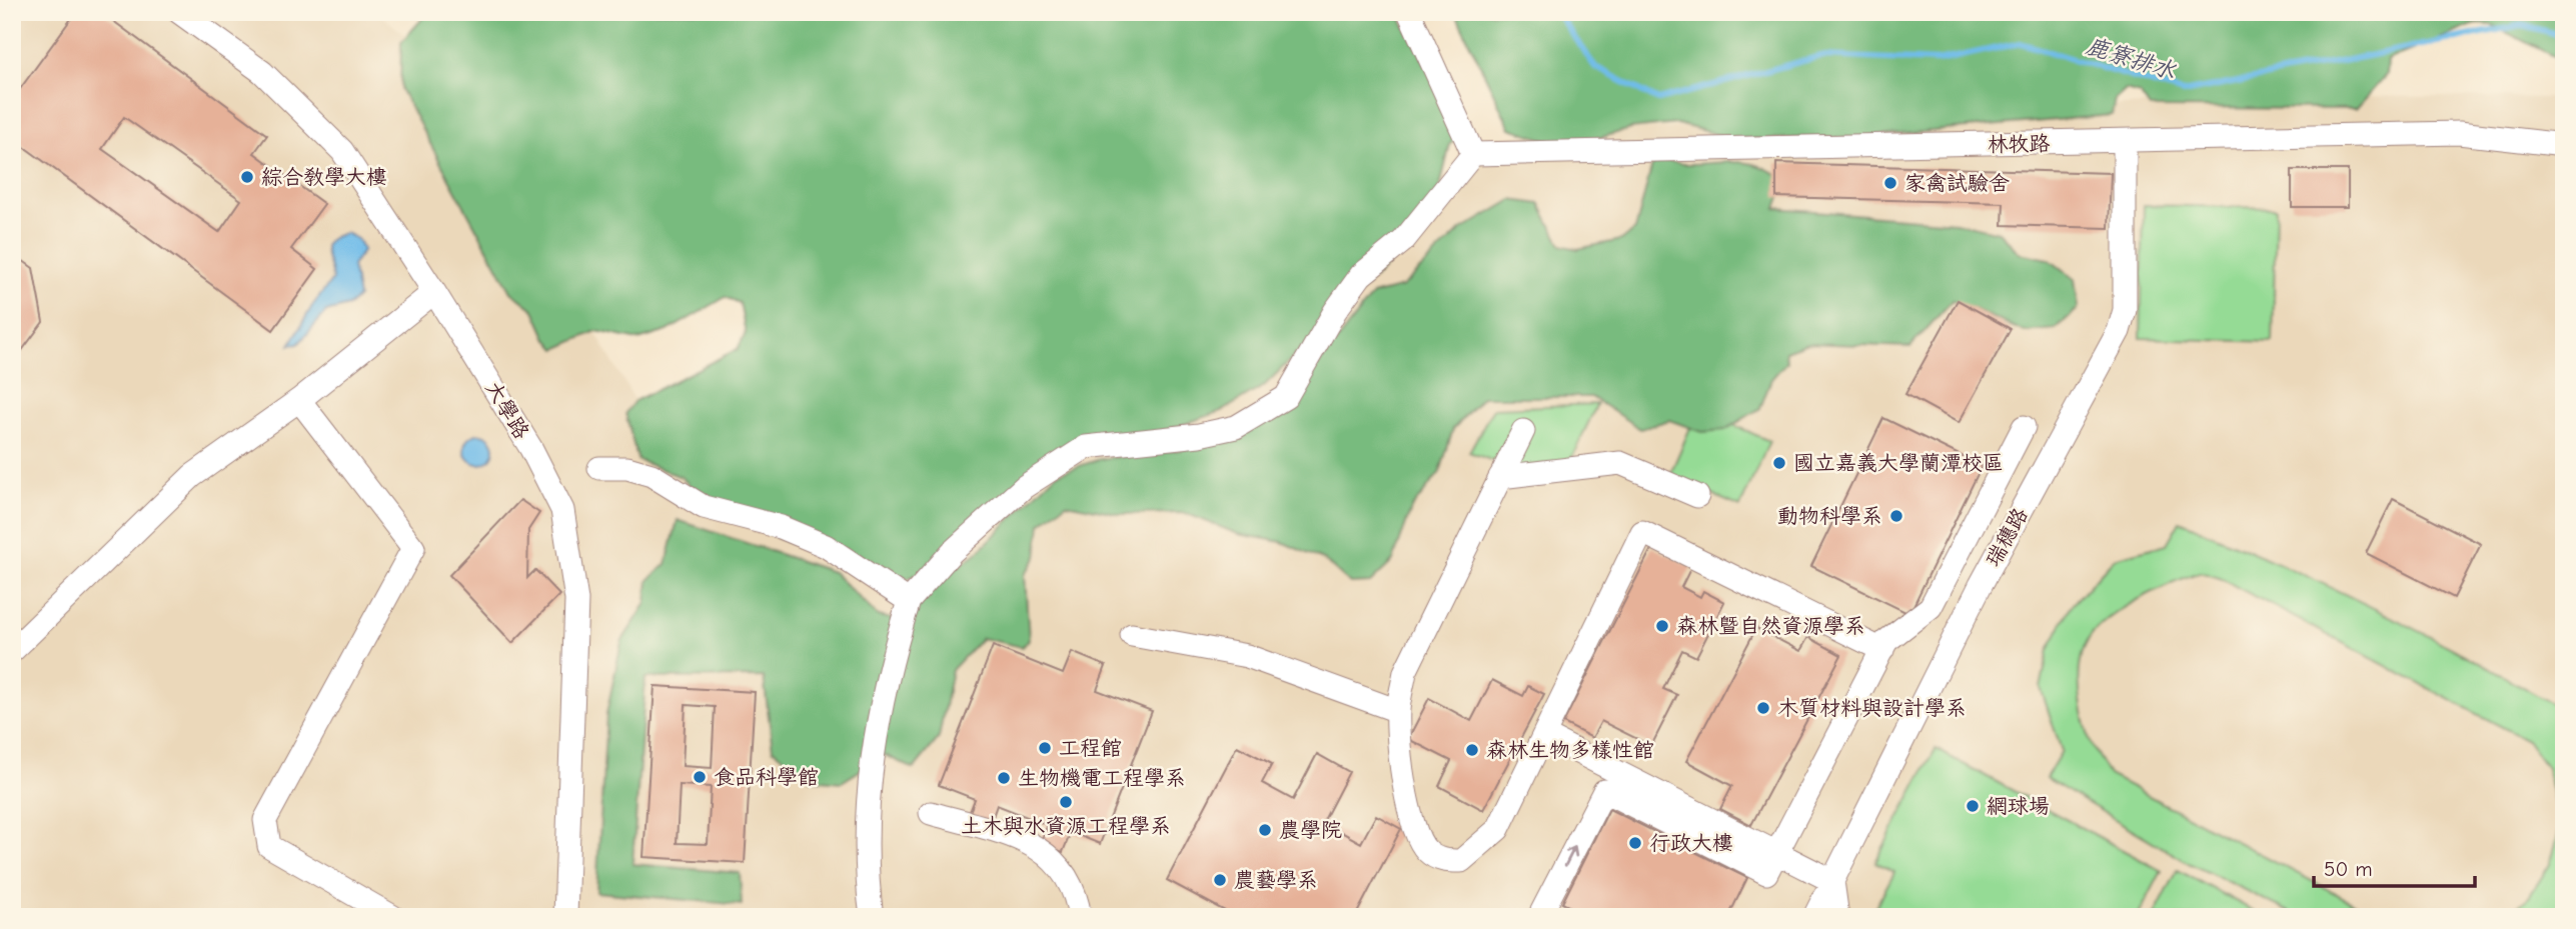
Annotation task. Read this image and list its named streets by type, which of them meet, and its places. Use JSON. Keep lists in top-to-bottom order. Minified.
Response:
{"streets":{"street":["林牧路","大學路","瑞穗路"]},"crossings":[["林牧路","瑞穗路"]],"water":["鹿寮排水"],"places":["綜合教學大樓","家禽試驗舍","國立嘉義大學蘭潭校區","動物科學系","森林暨自然資源學系","木質材料與設計學系","工程館","森林生物多樣性館","食品科學館","生物機電工程學系","土木與水資源工程學系","網球場","農學院","行政大樓","農藝學系"],"scale_bar":"50 m"}
